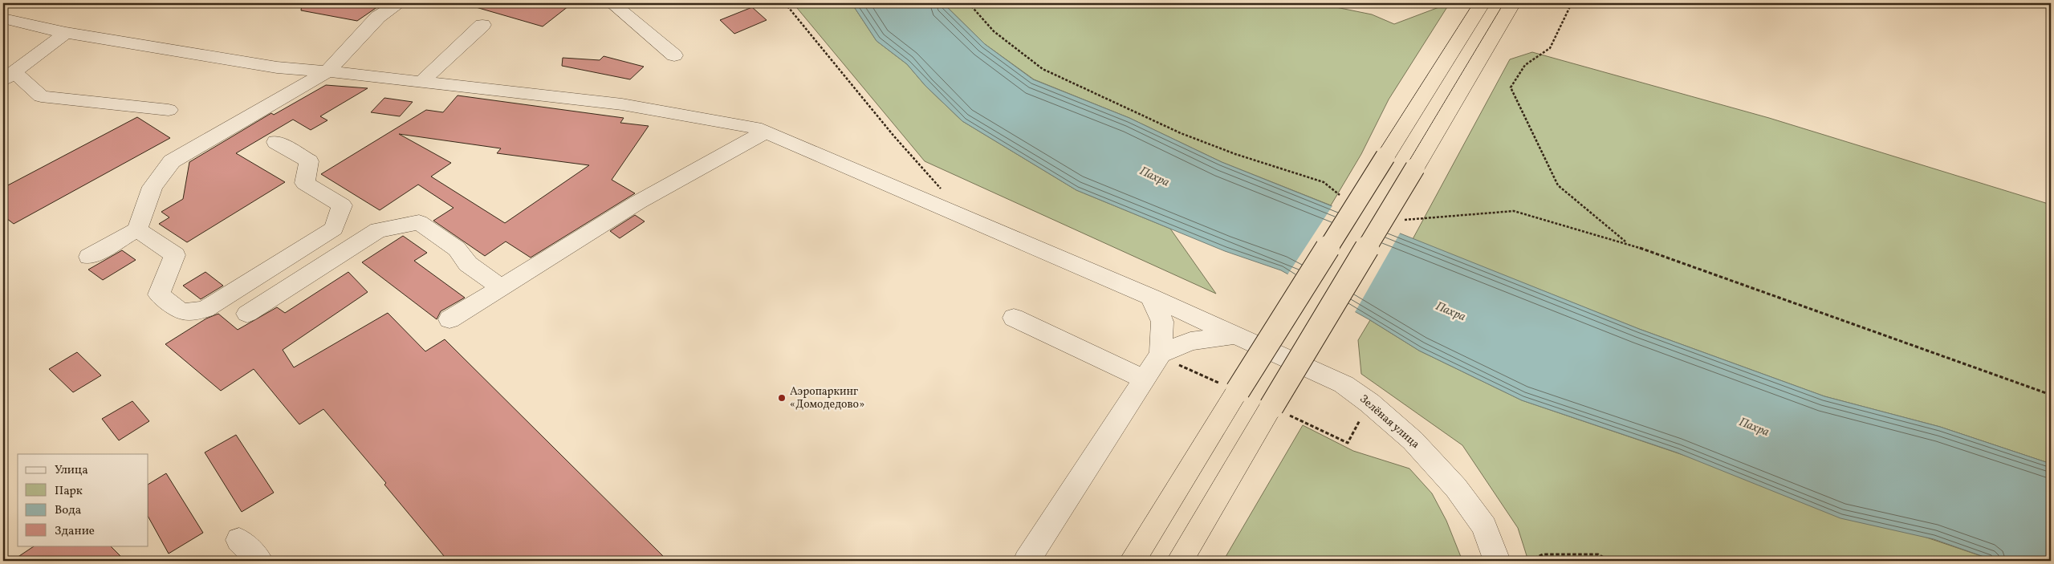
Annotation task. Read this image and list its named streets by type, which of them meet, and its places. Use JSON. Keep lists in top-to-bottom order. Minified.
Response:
{"streets":{"street":["Зелёная улица"]},"water":["Пахра"],"places":["Аэропаркинг «Домодедово»"],"legend":["Улица","Парк","Вода","Здание"]}
